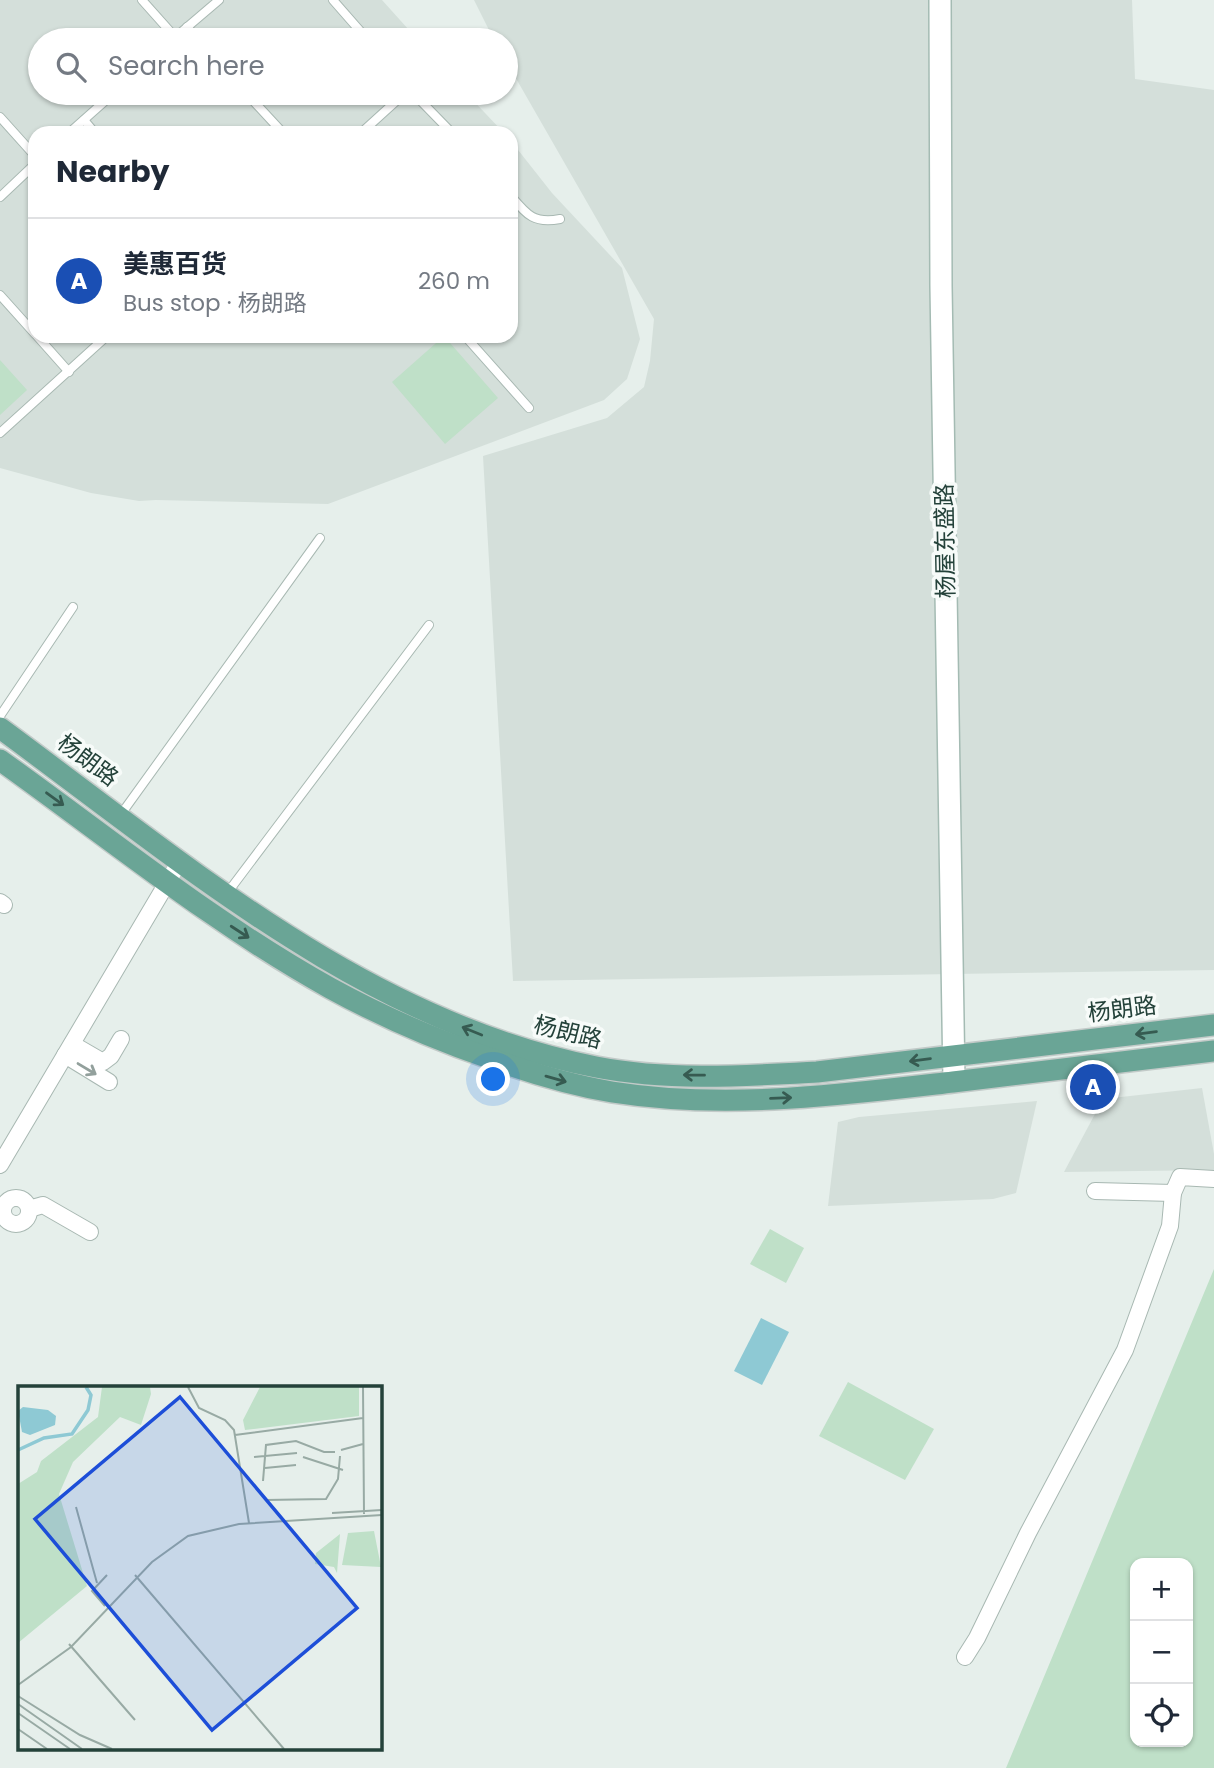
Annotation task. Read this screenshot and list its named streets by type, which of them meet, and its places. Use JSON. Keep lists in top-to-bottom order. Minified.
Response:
{"streets":{"main road":["杨朗路"],"street":["杨屋东盛路"]},"crossings":[["杨屋东盛路","杨朗路"]],"page":{"search":"Search here","heading":"Nearby","list":[{"mark":"A","name":"美惠百货","note":"Bus stop · 杨朗路","value":"260 m"}],"pins":"A","map_buttons":["+","−"]}}
